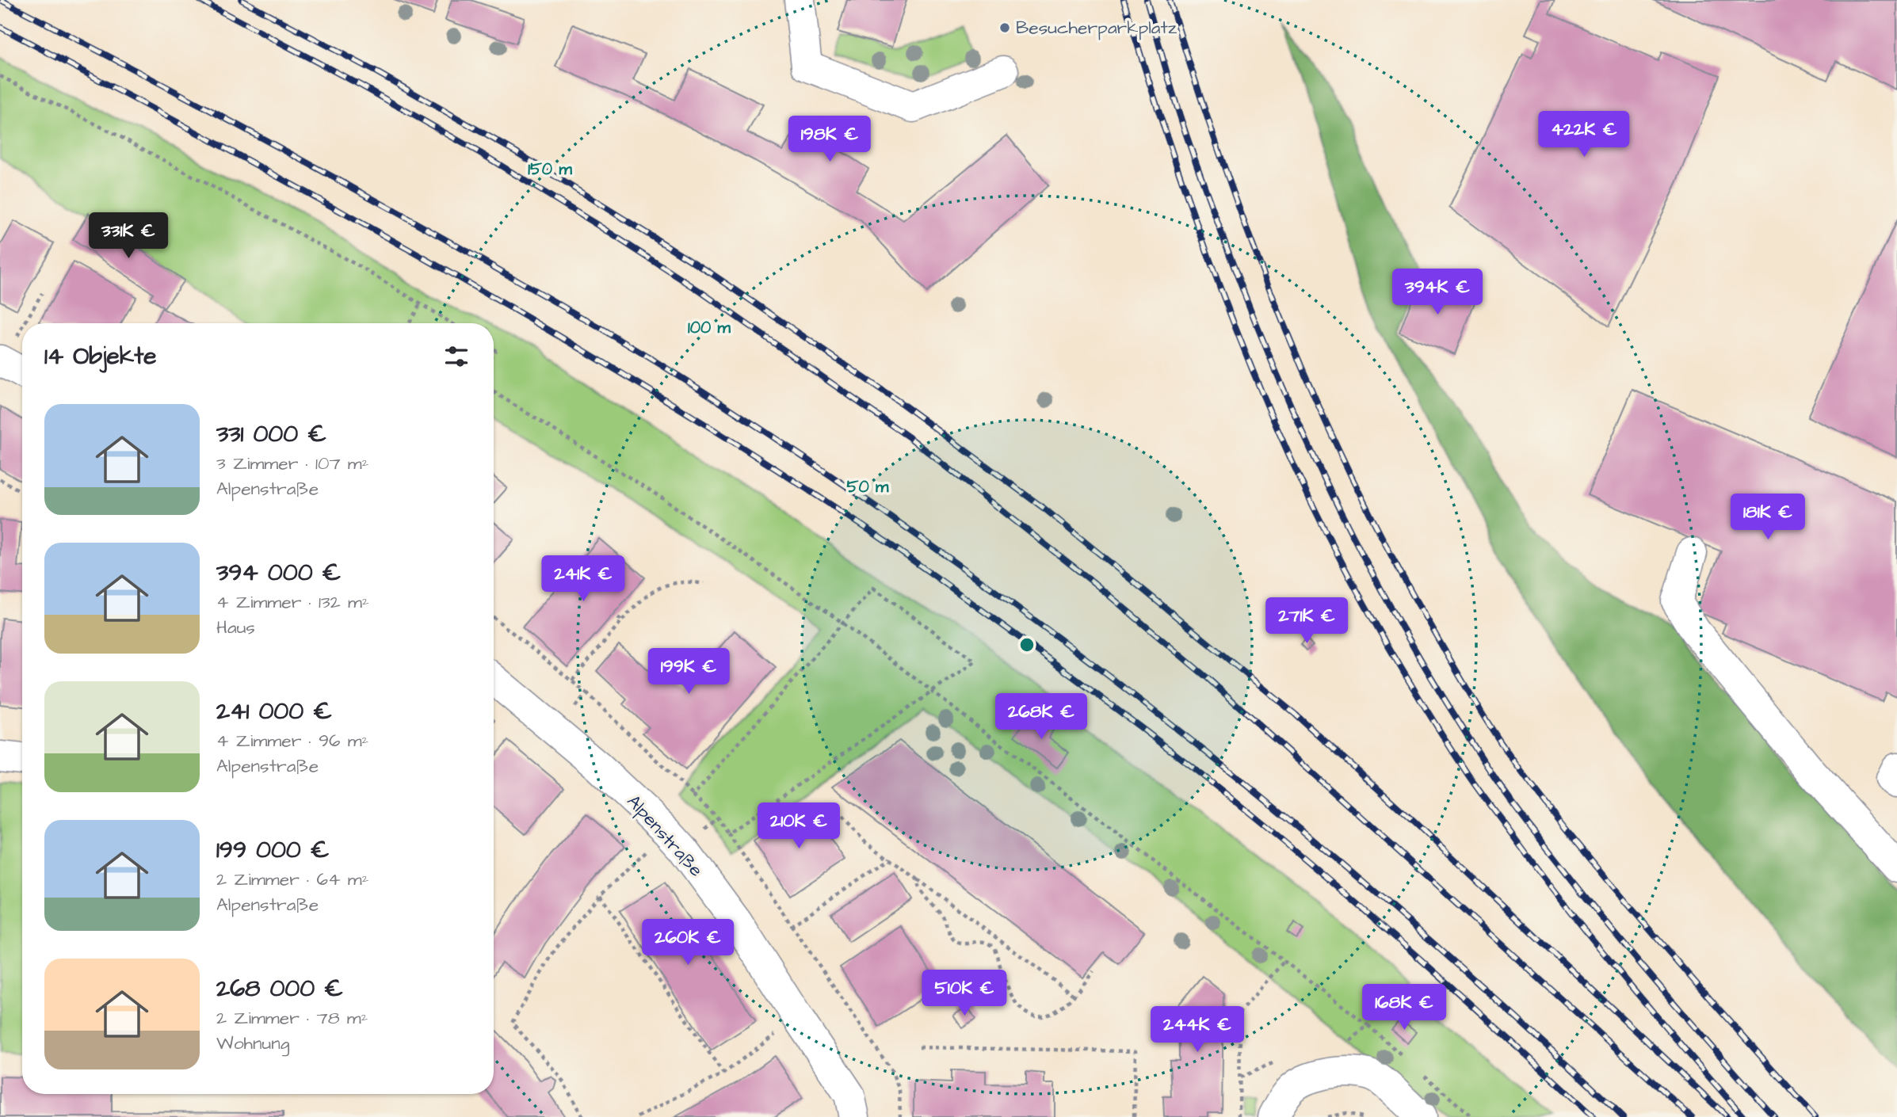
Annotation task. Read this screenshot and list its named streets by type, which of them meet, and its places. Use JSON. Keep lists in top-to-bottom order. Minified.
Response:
{"streets":{"street":["Alpenstraße"]},"places":["Besucherparkplatz"],"page":{"price":["422K €","198K €","331K €","394K €","181K €","241K €","271K €","199K €","268K €","210K €","260K €","510K €","168K €","244K €"],"heading":"14 Objekte","list":[{"name":"331 000 €","note":"3 Zimmer · 107 m² · Alpenstraße"},{"name":"394 000 €","note":"4 Zimmer · 132 m² · Haus"},{"name":"241 000 €","note":"4 Zimmer · 96 m² · Alpenstraße"},{"name":"199 000 €","note":"2 Zimmer · 64 m² · Alpenstraße"},{"name":"268 000 €","note":"2 Zimmer · 78 m² · Wohnung"}]},"rings":["150 m","100 m","50 m"]}
